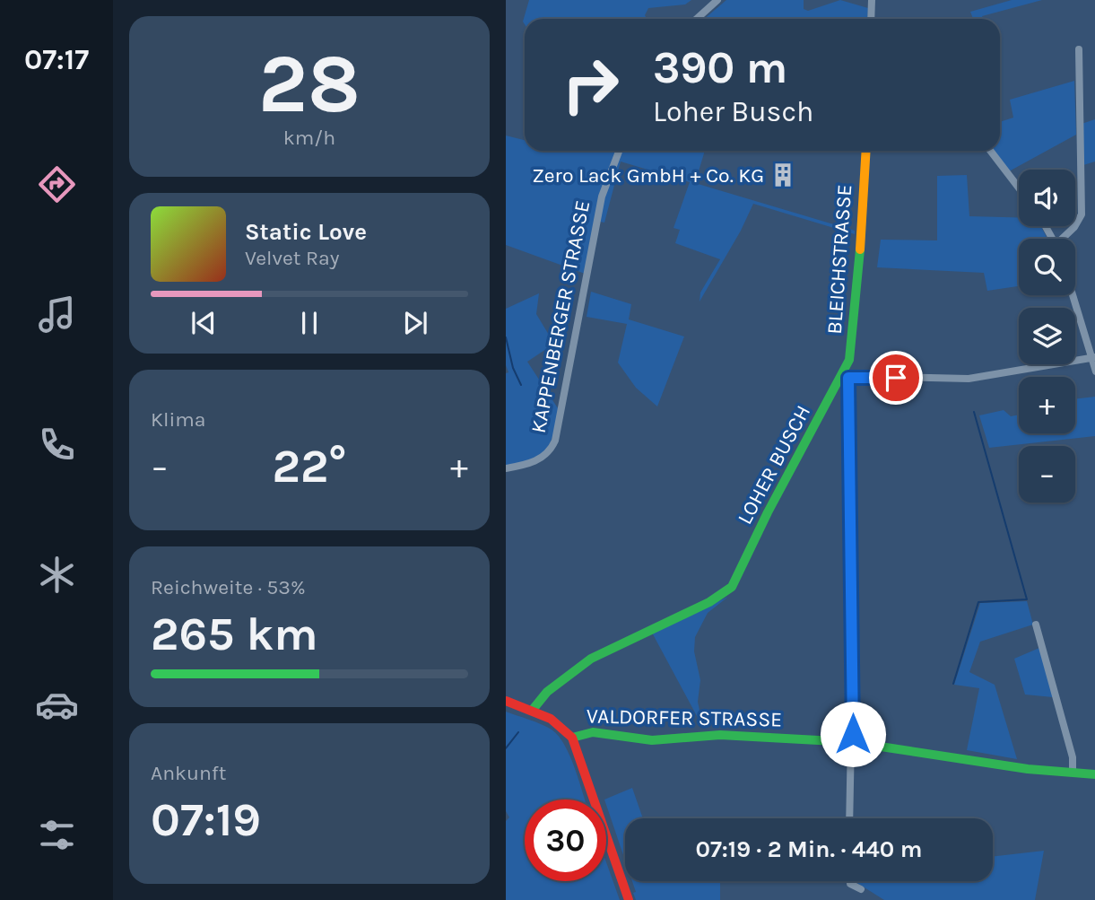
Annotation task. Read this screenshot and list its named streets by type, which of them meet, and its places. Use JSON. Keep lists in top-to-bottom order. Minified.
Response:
{"streets":{"street":["BLEICHSTRASSE","KAPPENBERGER STRASSE","LOHER BUSCH","VALDORFER STRASSE"]},"crossings":[["BLEICHSTRASSE","LOHER BUSCH"],["BLEICHSTRASSE","VALDORFER STRASSE"]],"places":{"building":["Zero Lack GmbH + Co. KG"]},"page":{"tabs":"07:17","tile":[["28","km/h"],"Klima",["Reichweite · 53%","265 km"],["Ankunft","07:19"]],"turn":["390 m","Loher Busch"],"map_buttons":["+","−"],"song":["Static Love","Velvet Ray"],"heat":["−","22°","+"],"limit":"30","trip":"07:19 · 2 Min. · 440 m"}}
